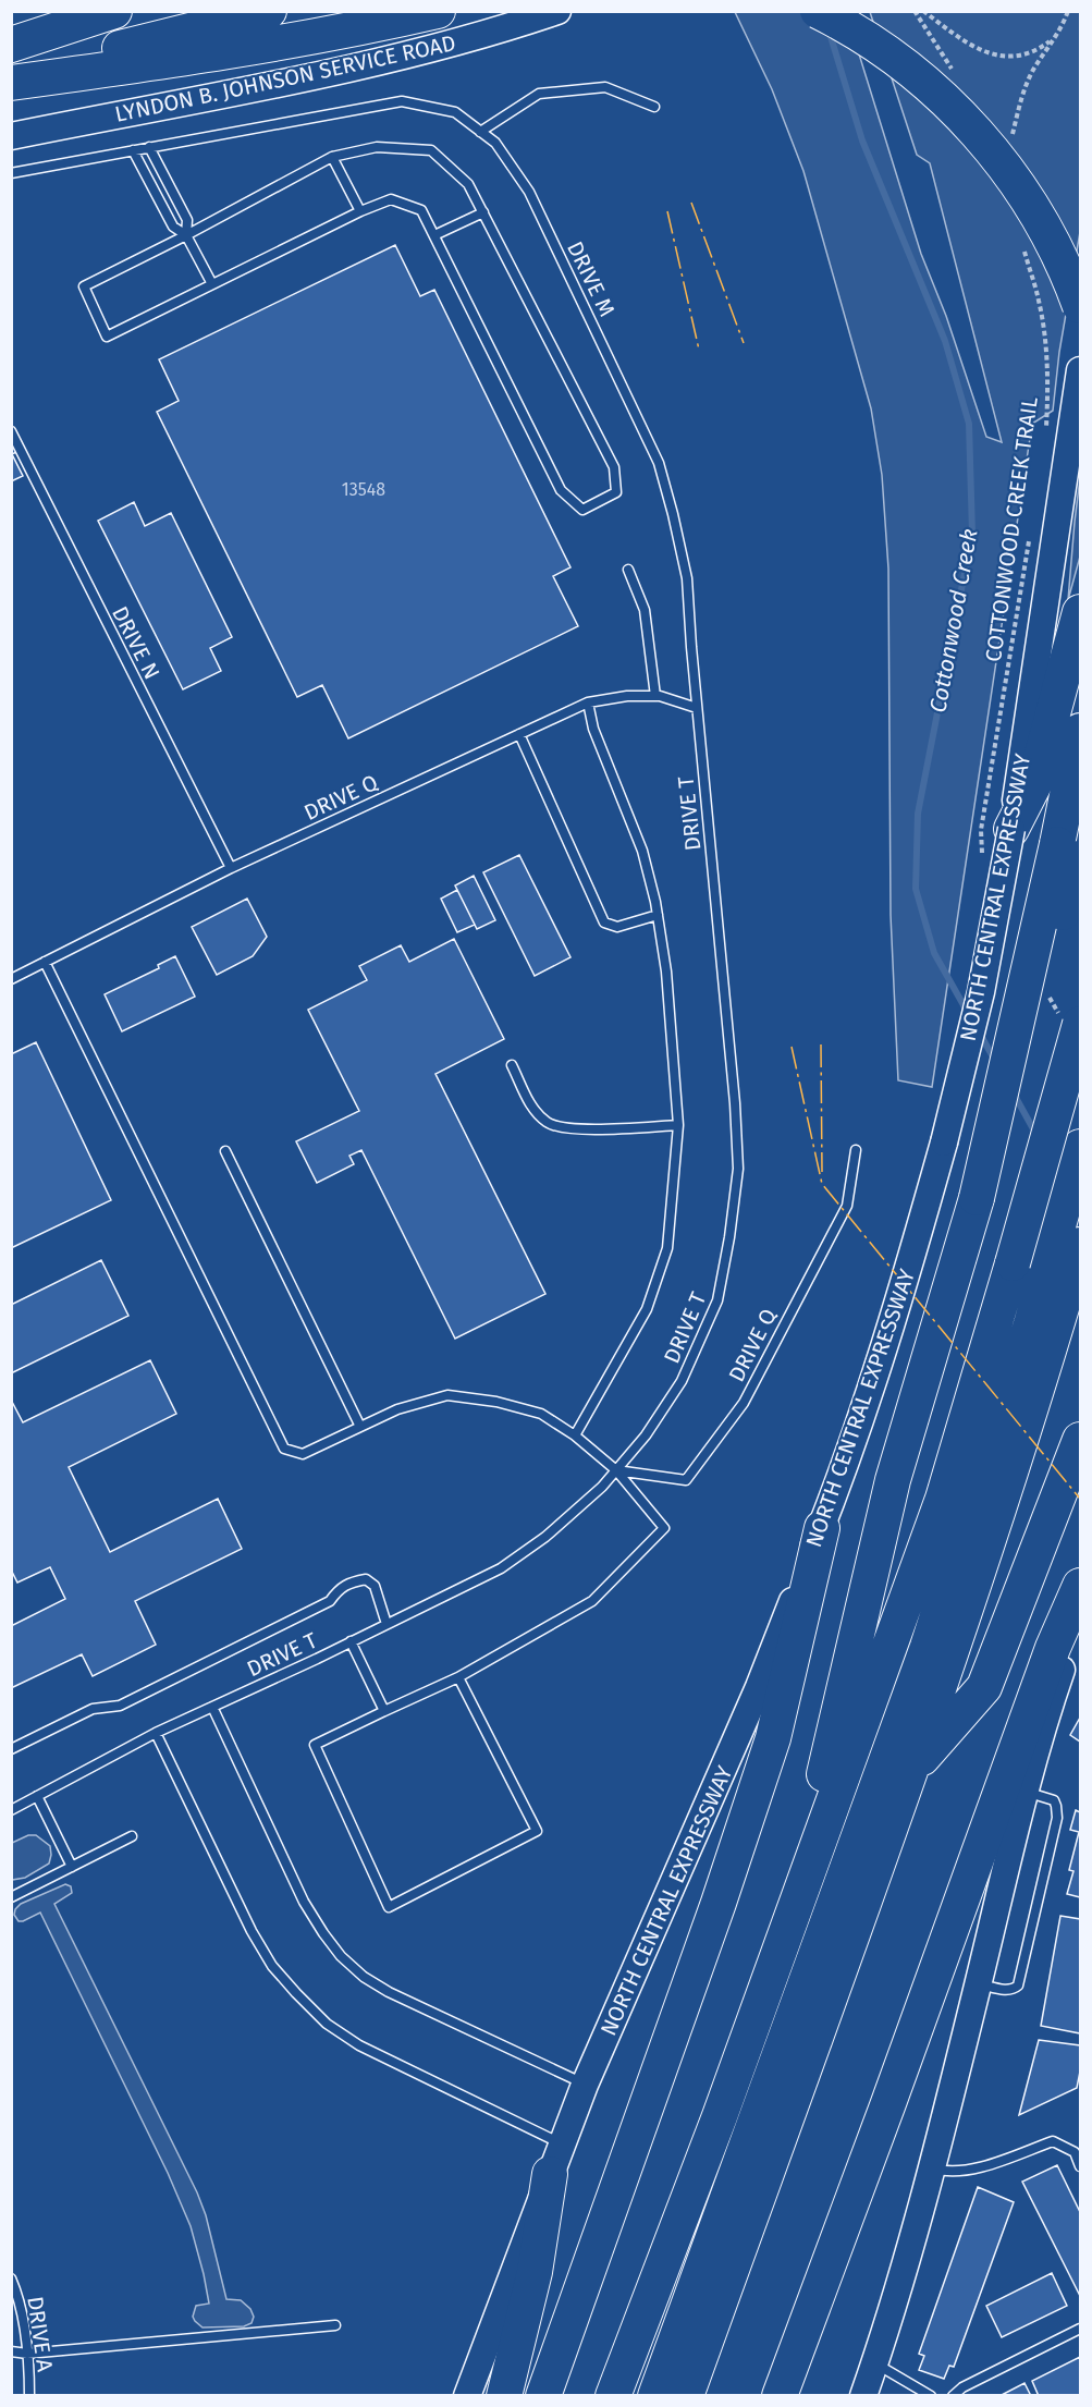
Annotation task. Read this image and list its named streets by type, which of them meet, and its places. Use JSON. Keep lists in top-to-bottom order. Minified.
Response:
{"streets":{"main road":["LYNDON B. JOHNSON SERVICE ROAD","NORTH CENTRAL EXPRESSWAY"],"lane":["DRIVE M","DRIVE N","DRIVE Q","DRIVE T","DRIVE A"],"path":["COTTONWOOD CREEK TRAIL"]},"crossings":[["DRIVE M","DRIVE Q"],["DRIVE M","DRIVE T"],["DRIVE N","DRIVE Q"],["DRIVE Q","DRIVE T"]],"water":["Cottonwood Creek"],"house_numbers":["13548"]}
